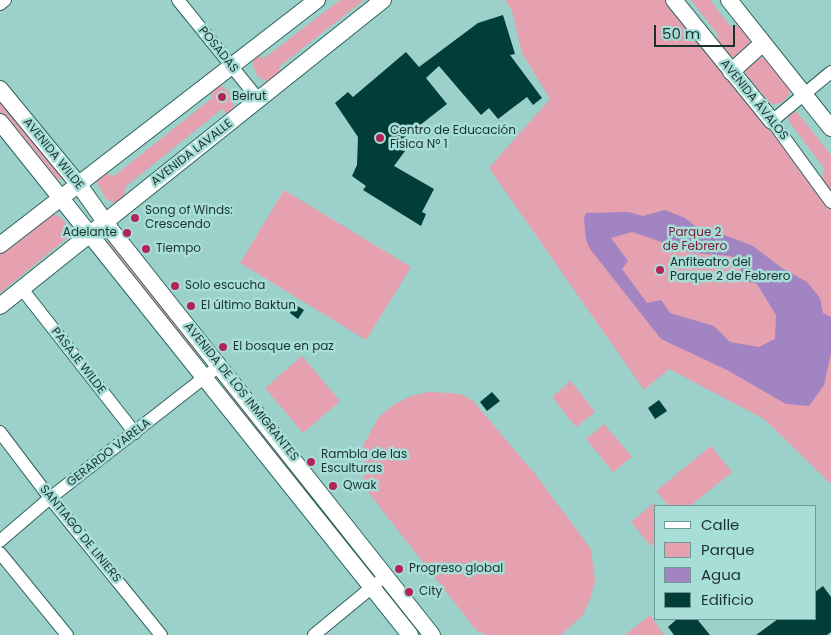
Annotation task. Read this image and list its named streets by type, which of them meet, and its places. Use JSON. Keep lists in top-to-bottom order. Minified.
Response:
{"streets":{"main road":["AVENIDA ÁVALOS","AVENIDA LAVALLE","AVENIDA WILDE","AVENIDA DE LOS INMIGRANTES"],"street":["POSADAS","PASAJE WILDE","GERARDO VARELA","SANTIAGO DE LINIERS"]},"crossings":[["POSADAS","AVENIDA LAVALLE"],["AVENIDA LAVALLE","AVENIDA WILDE"],["AVENIDA LAVALLE","PASAJE WILDE"],["AVENIDA LAVALLE","AVENIDA DE LOS INMIGRANTES"],["AVENIDA WILDE","AVENIDA DE LOS INMIGRANTES"],["PASAJE WILDE","GERARDO VARELA"],["AVENIDA DE LOS INMIGRANTES","GERARDO VARELA"],["GERARDO VARELA","SANTIAGO DE LINIERS"]],"parks":["Parque 2 de Febrero"],"places":["Beirut","Centro de Educación Física Nº 1","Song of Winds: Crescendo","Adelante","Tiempo","Anfiteatro del Parque 2 de Febrero","Solo escucha","El último Baktun","El bosque en paz","Rambla de las Esculturas","Qwak","Progreso global","City"],"legend":["Calle","Parque","Agua","Edificio"],"scale_bar":"50 m"}
